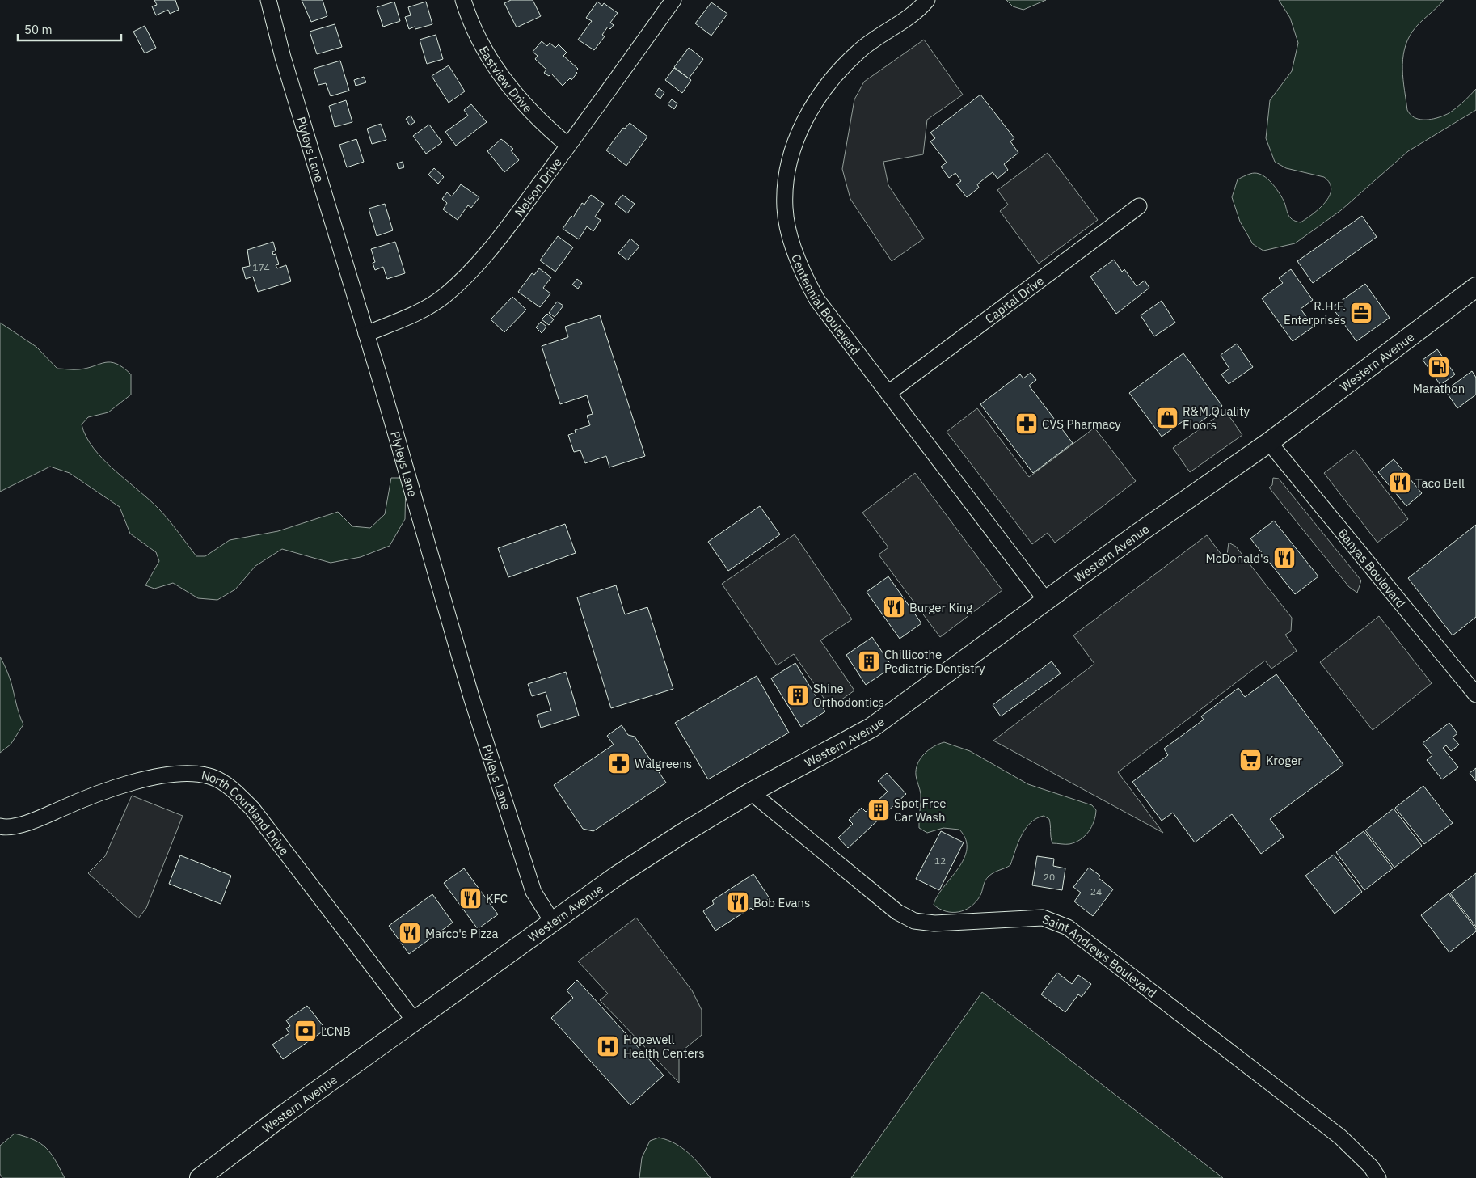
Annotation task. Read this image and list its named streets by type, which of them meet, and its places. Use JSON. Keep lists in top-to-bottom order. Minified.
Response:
{"streets":{"main road":["Western Avenue"],"street":["Eastview Drive","Plyleys Lane","Nelson Drive","Capital Drive","Centennial Boulevard","Banyas Boulevard","North Courtland Drive","Saint Andrews Boulevard"]},"crossings":[["Eastview Drive","Nelson Drive"],["Plyleys Lane","Nelson Drive"],["Plyleys Lane","Western Avenue"],["Capital Drive","Centennial Boulevard"],["Centennial Boulevard","Western Avenue"],["Western Avenue","Banyas Boulevard"],["Western Avenue","North Courtland Drive"],["Western Avenue","Saint Andrews Boulevard"]],"places":{"office":["R.H.F. Enterprises"],"fuel station":["Marathon"],"shop":["R&M Quality Floors"],"pharmacy":["CVS Pharmacy","Walgreens"],"restaurant":["Taco Bell","McDonald's","Burger King","KFC","Bob Evans","Marco's Pizza"],"building":["Chillicothe Pediatric Dentistry","Shine Orthodontics","Spot Free Car Wash"],"supermarket":["Kroger"],"bank":["LCNB"],"hospital":["Hopewell Health Centers"]},"house_numbers":["174","12","20","24"],"scale_bar":"50 m"}
